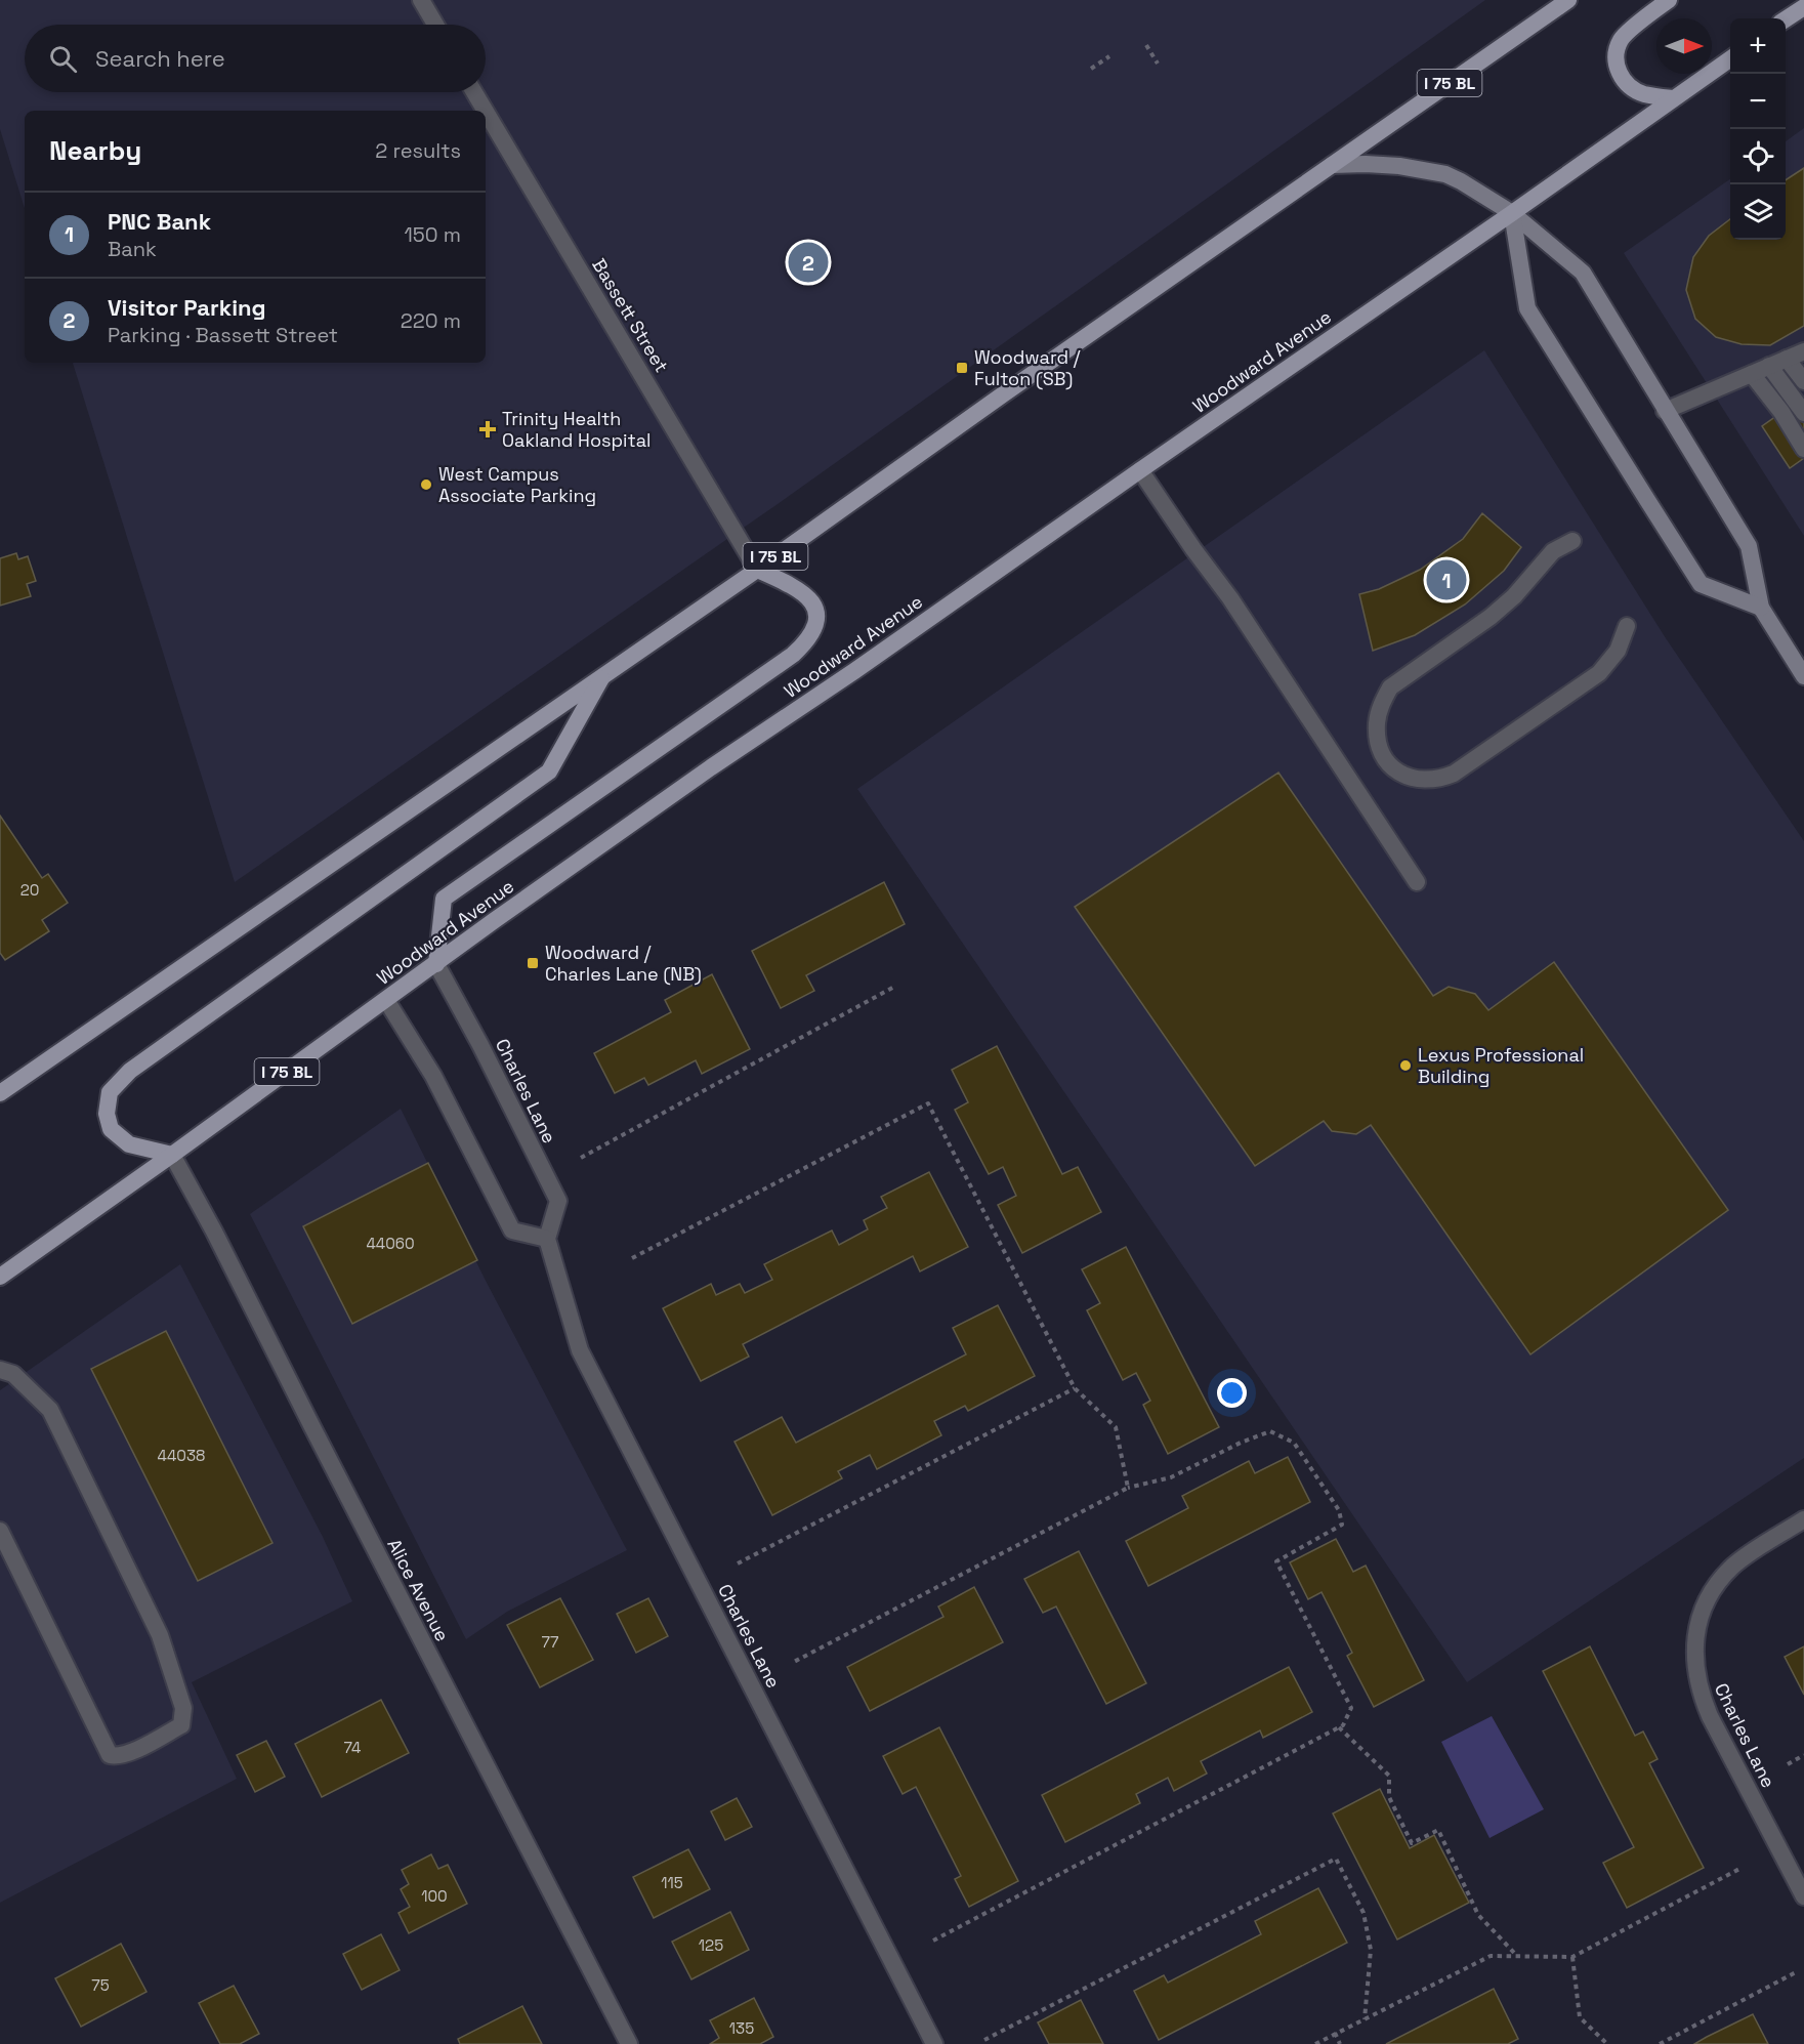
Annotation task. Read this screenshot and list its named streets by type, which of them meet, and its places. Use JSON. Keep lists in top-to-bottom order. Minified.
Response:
{"streets":{"main road":["I 75 BL","Woodward Avenue"],"street":["Bassett Street","Charles Lane","Alice Avenue"]},"crossings":[["I 75 BL","Bassett Street"],["Woodward Avenue","Charles Lane"],["Woodward Avenue","Alice Avenue"]],"places":{"transit":["Woodward / Fulton (SB)","Woodward / Charles Lane (NB)"],"health":["Trinity Health Oakland Hospital"],"other":["West Campus Associate Parking","Lexus Professional Building"]},"house_numbers":["20","44060","44038","77","74","115","100","125","75","135"],"north":"right","page":{"map_buttons":["+","−"],"search":"Search here","heading":["Nearby","2 results"],"list":[{"mark":"1","name":"PNC Bank","note":"Bank","value":"150 m"},{"mark":"2","name":"Visitor Parking","note":"Parking · Bassett Street","value":"220 m"}],"pins":["2","1"]}}
